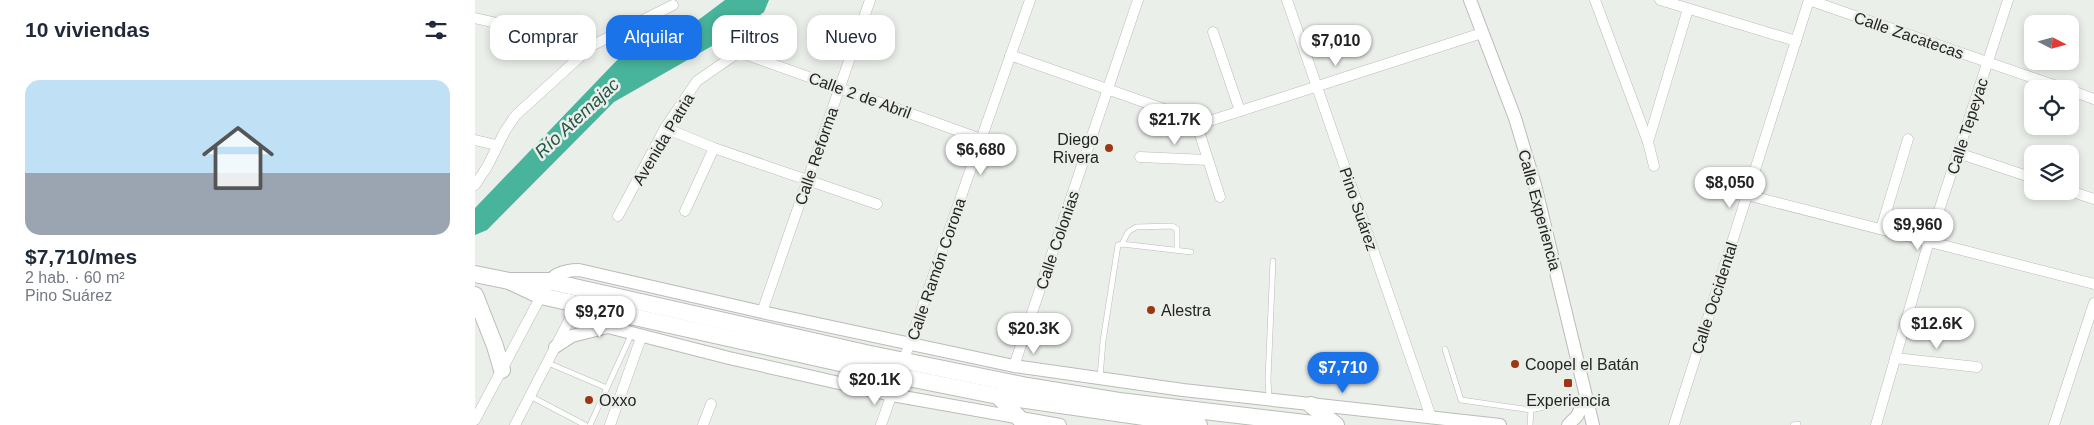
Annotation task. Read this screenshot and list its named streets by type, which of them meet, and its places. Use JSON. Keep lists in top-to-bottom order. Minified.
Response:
{"streets":{"street":["Calle Zacatecas","Calle 2 de Abril","Calle Tepeyac","Avenida Patria","Calle Reforma","Pino Suárez","Calle Experiencia","Calle Colonias","Calle Ramón Corona","Calle Occidental"]},"crossings":[["Calle Zacatecas","Calle Tepeyac"],["Calle Zacatecas","Calle Occidental"],["Calle 2 de Abril","Calle Reforma"],["Calle 2 de Abril","Calle Ramón Corona"]],"water":["Río Atemajac"],"places":{"other":["Diego Rivera","Alestra","Coopel el Batán","Oxxo"],"transit":["Experiencia"]},"north":"right","page":{"heading":"10 viviendas","chip":["Comprar","Alquilar","Filtros","Nuevo"],"price":["$7,010","$21.7K","$6,680","$8,050","$9,960","$9,270","$12.6K","$20.3K","$7,710","$20.1K"],"list":[{"name":"$7,710/mes","note":"2 hab. · 60 m² · Pino Suárez"}]}}
